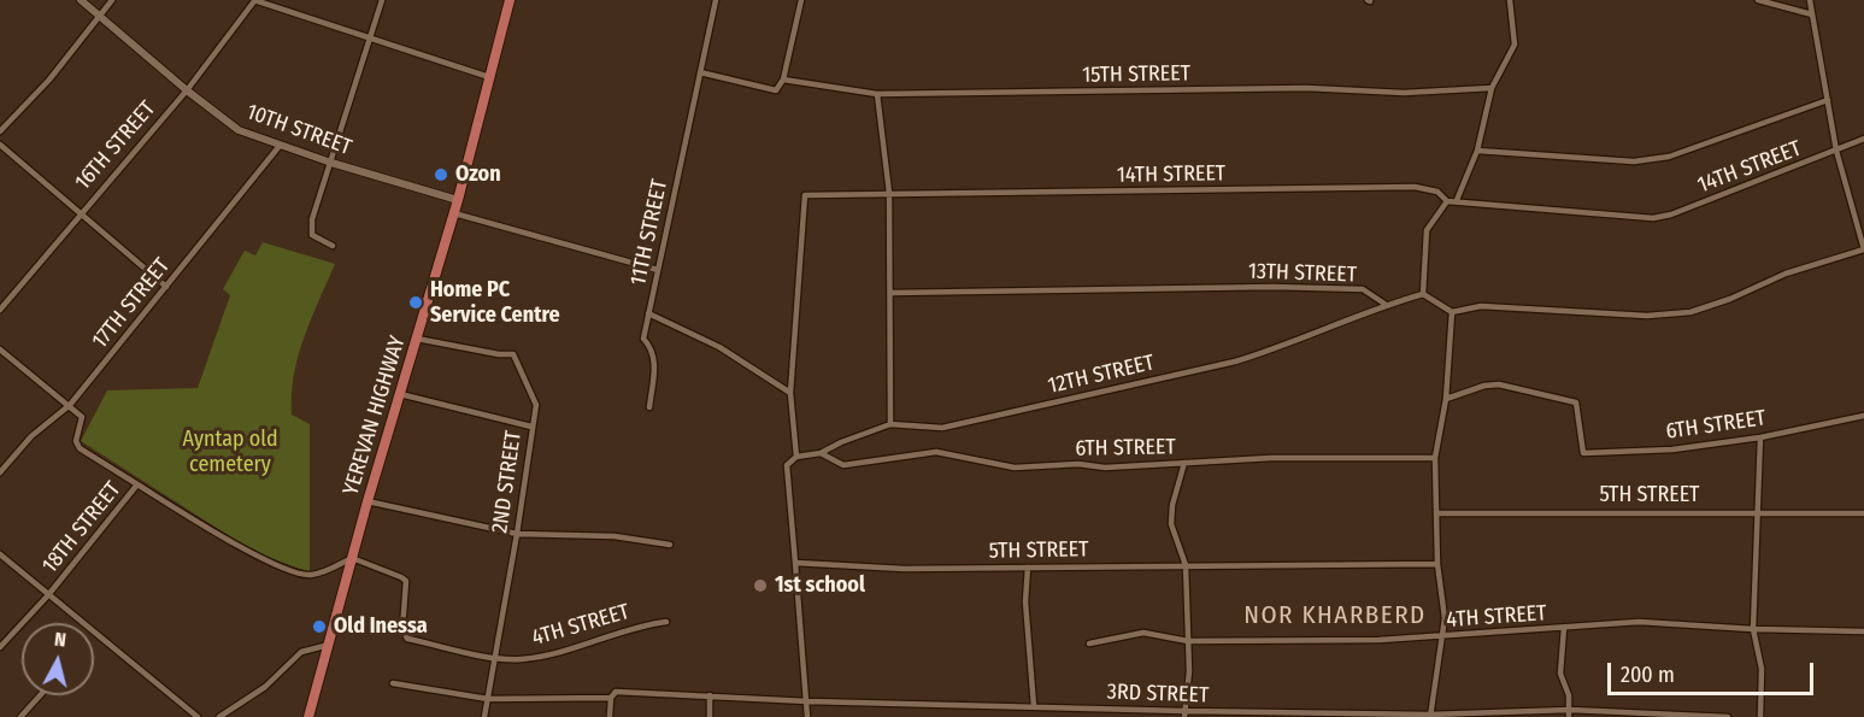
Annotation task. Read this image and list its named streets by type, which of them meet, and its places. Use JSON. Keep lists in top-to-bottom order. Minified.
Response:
{"streets":{"main road":["YEREVAN HIGHWAY"],"street":["15TH STREET","10TH STREET","16TH STREET","14TH STREET","11TH STREET","13TH STREET","17TH STREET","12TH STREET","6TH STREET","2ND STREET","5TH STREET","18TH STREET","4TH STREET","3RD STREET"]},"crossings":[["15TH STREET","11TH STREET"],["10TH STREET","16TH STREET"],["10TH STREET","17TH STREET"],["10TH STREET","YEREVAN HIGHWAY"],["14TH STREET","11TH STREET"],["13TH STREET","12TH STREET"],["17TH STREET","18TH STREET"],["12TH STREET","6TH STREET"],["YEREVAN HIGHWAY","2ND STREET"],["YEREVAN HIGHWAY","4TH STREET"],["2ND STREET","4TH STREET"]],"districts":["NOR KHARBERD"],"parks":["Ayntap old cemetery"],"places":["Ozon","Home PC Service Centre","1st school","Old Inessa"],"scale_bar":"200 m","north":"top"}
